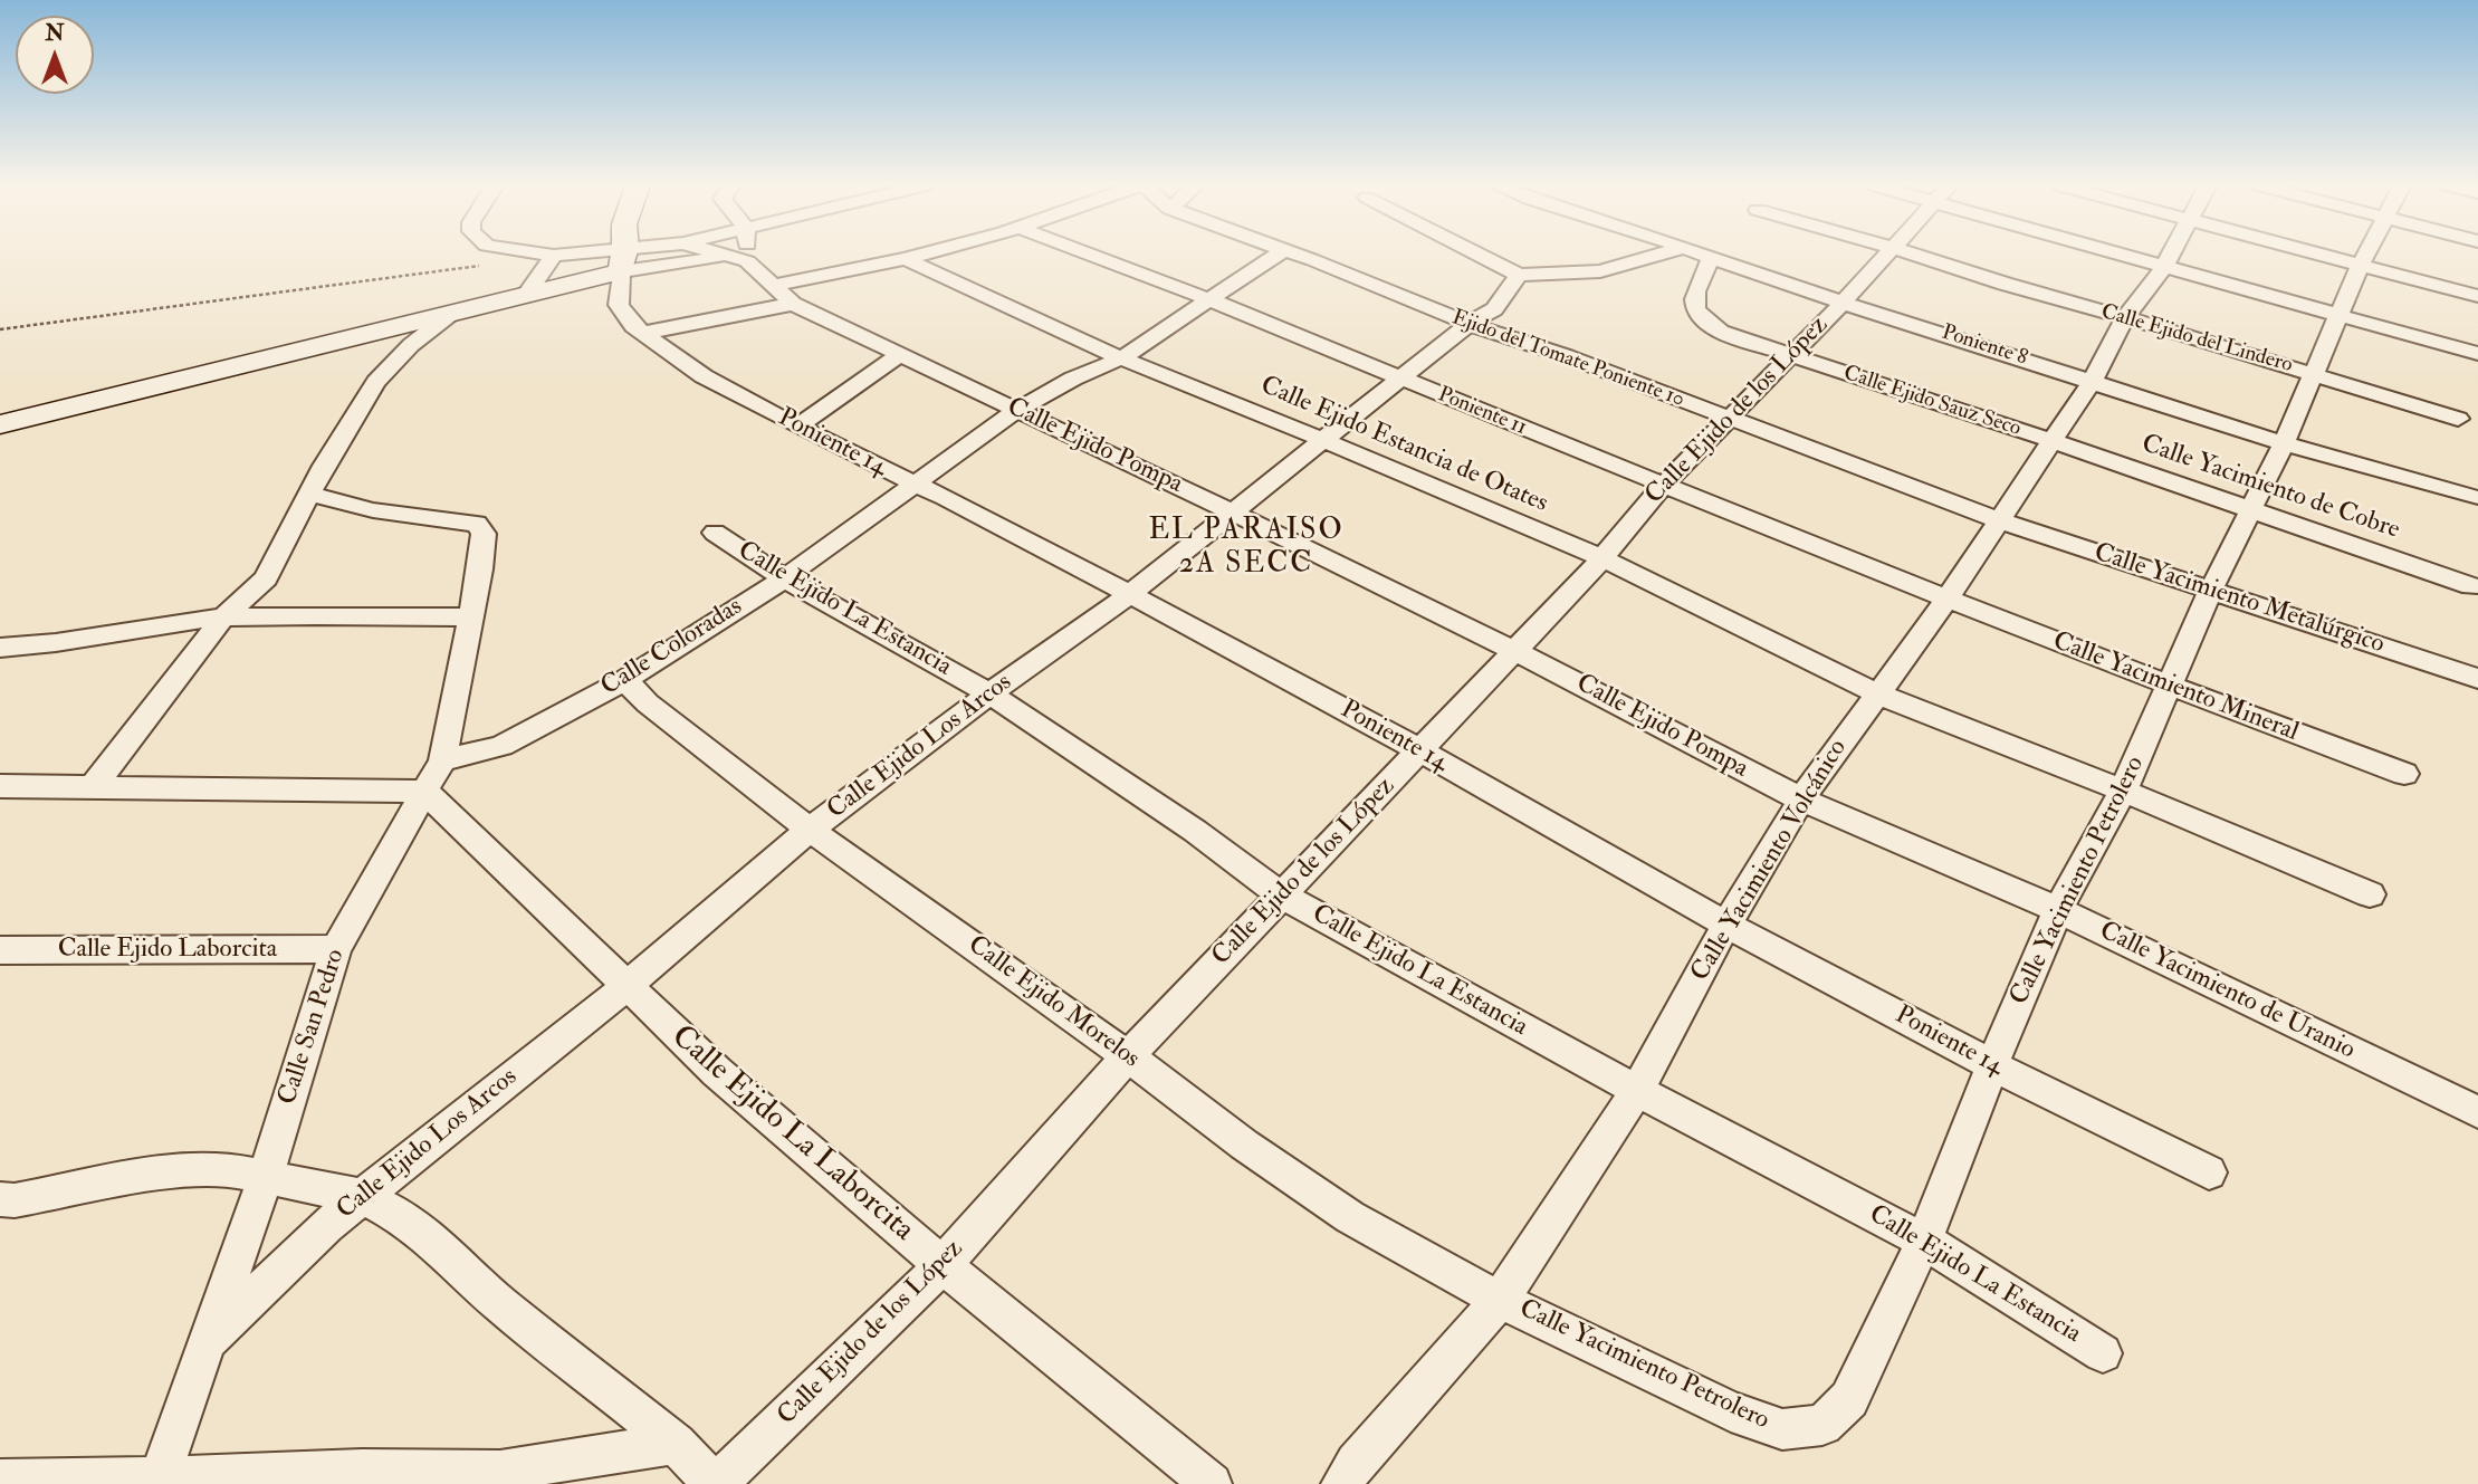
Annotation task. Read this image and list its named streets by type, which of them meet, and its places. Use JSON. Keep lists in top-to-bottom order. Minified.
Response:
{"streets":{"street":["Calle Ejido del Lindero","Poniente 8","Ejido del Tomate Poniente 10","Calle Ejido Sauz Seco","Calle Ejido de los López","Poniente 11","Poniente 14","Calle Ejido Estancia de Otates","Calle Ejido Pompa","Calle Yacimiento de Cobre","Calle Yacimiento Metalúrgico","Calle Ejido La Estancia","Calle Coloradas","Calle Yacimiento Mineral","Calle Ejido Los Arcos","Calle Yacimiento Volcánico","Calle Yacimiento Petrolero","Calle Ejido Laborcita","Calle Yacimiento de Uranio","Calle Ejido Morelos","Calle San Pedro","Calle Ejido La Laborcita"]},"crossings":[["Calle Ejido del Lindero","Calle Yacimiento Volcánico"],["Calle Ejido del Lindero","Calle Yacimiento Petrolero"],["Poniente 8","Calle Ejido Sauz Seco"],["Poniente 8","Calle Ejido de los López"],["Poniente 8","Calle Yacimiento Volcánico"],["Poniente 8","Calle Yacimiento Petrolero"],["Ejido del Tomate Poniente 10","Calle Ejido de los López"],["Ejido del Tomate Poniente 10","Calle Yacimiento Metalúrgico"],["Ejido del Tomate Poniente 10","Calle Ejido Los Arcos"],["Ejido del Tomate Poniente 10","Calle Yacimiento Volcánico"],["Calle Ejido Sauz Seco","Calle Ejido de los López"],["Calle Ejido Sauz Seco","Calle Yacimiento de Cobre"],["Calle Ejido Sauz Seco","Calle Yacimiento Volcánico"],["Calle Ejido de los López","Poniente 11"],["Calle Ejido de los López","Poniente 14"],["Calle Ejido de los López","Calle Ejido Estancia de Otates"],["Calle Ejido de los López","Calle Ejido Pompa"],["Calle Ejido de los López","Calle Ejido La Estancia"],["Calle Ejido de los López","Calle Ejido Morelos"],["Calle Ejido de los López","Calle Ejido La Laborcita"],["Poniente 11","Calle Coloradas"],["Poniente 11","Calle Yacimiento Mineral"],["Poniente 11","Calle Ejido Los Arcos"],["Poniente 11","Calle Yacimiento Volcánico"],["Poniente 14","Calle Coloradas"],["Poniente 14","Calle Ejido Los Arcos"],["Poniente 14","Calle Yacimiento Volcánico"],["Poniente 14","Calle Yacimiento Petrolero"],["Calle Ejido Estancia de Otates","Calle Coloradas"],["Calle Ejido Estancia de Otates","Calle Ejido Los Arcos"],["Calle Ejido Estancia de Otates","Calle Yacimiento Volcánico"],["Calle Ejido Estancia de Otates","Calle Yacimiento Petrolero"],["Calle Ejido Pompa","Calle Coloradas"],["Calle Ejido Pompa","Calle Ejido Los Arcos"],["Calle Ejido Pompa","Calle Yacimiento Volcánico"],["Calle Ejido Pompa","Calle Yacimiento de Uranio"],["Calle Yacimiento de Cobre","Calle Yacimiento Volcánico"],["Calle Yacimiento de Cobre","Calle Yacimiento Petrolero"],["Calle Yacimiento Metalúrgico","Calle Yacimiento Volcánico"],["Calle Yacimiento Metalúrgico","Calle Yacimiento Petrolero"],["Calle Ejido La Estancia","Calle Coloradas"],["Calle Ejido La Estancia","Calle Ejido Los Arcos"],["Calle Ejido La Estancia","Calle Yacimiento Volcánico"],["Calle Ejido La Estancia","Calle Yacimiento Petrolero"],["Calle Coloradas","Calle Ejido Morelos"],["Calle Coloradas","Calle San Pedro"],["Calle Yacimiento Mineral","Calle Yacimiento Volcánico"],["Calle Yacimiento Mineral","Calle Yacimiento Petrolero"],["Calle Ejido Los Arcos","Calle Ejido Morelos"],["Calle Ejido Los Arcos","Calle San Pedro"],["Calle Ejido Los Arcos","Calle Ejido La Laborcita"],["Calle Yacimiento Volcánico","Calle Yacimiento Petrolero"],["Calle Yacimiento Volcánico","Calle Yacimiento de Uranio"],["Calle Yacimiento Volcánico","Calle Ejido Morelos"],["Calle Yacimiento Petrolero","Calle Yacimiento de Uranio"],["Calle Yacimiento Petrolero","Calle Ejido Morelos"],["Calle Ejido Laborcita","Calle San Pedro"],["Calle San Pedro","Calle Ejido La Laborcita"]],"districts":["EL PARAISO 2A SECC"],"north":"top"}
